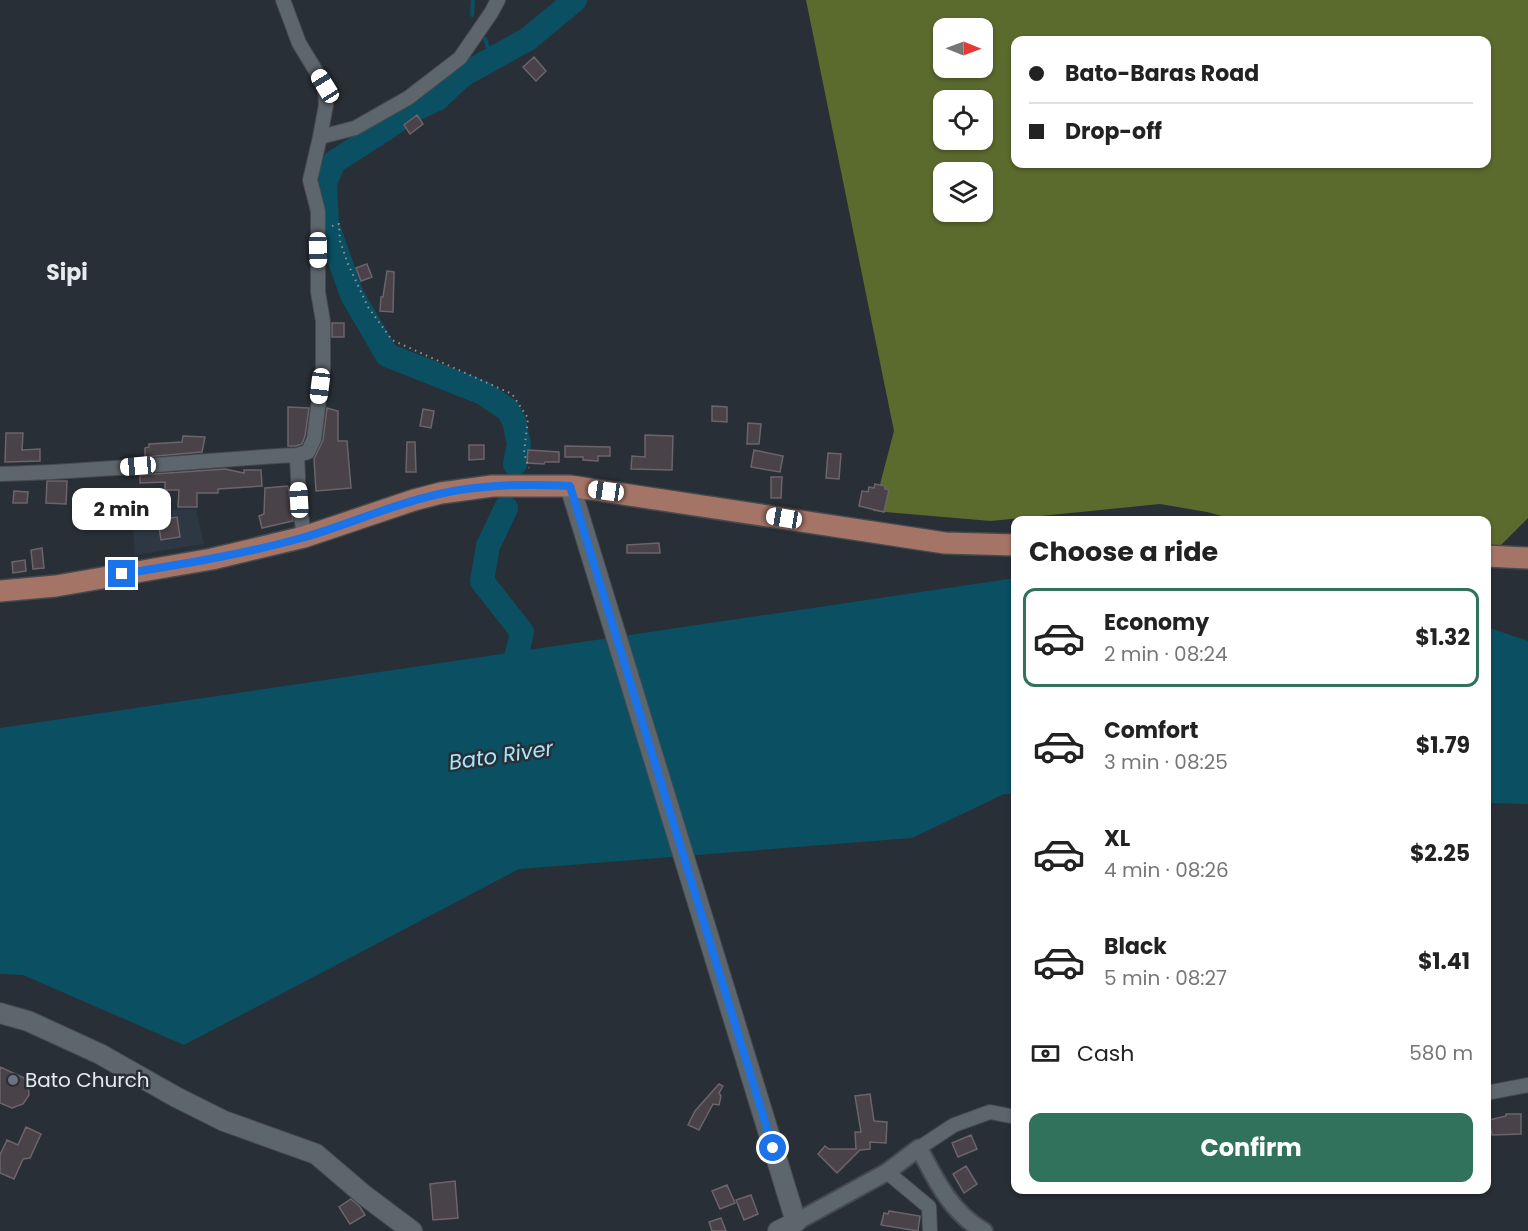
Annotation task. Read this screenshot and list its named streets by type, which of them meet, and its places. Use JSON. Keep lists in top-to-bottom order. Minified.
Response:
{"districts":["Sipi"],"water":["Bato River"],"places":["Bato Church"],"north":"right","page":{"banner":["Bato-Baras Road","Drop-off"],"bubble":"2 min","heading":"Choose a ride","list":[{"name":"Economy","note":"2 min · 08:24","value":"$1.32"},{"name":"Comfort","note":"3 min · 08:25","value":"$1.79"},{"name":"XL","note":"4 min · 08:26","value":"$2.25"},{"name":"Black","note":"5 min · 08:27","value":"$1.41"}],"pay":["Cash","580 m"],"buttons":"Confirm"}}
